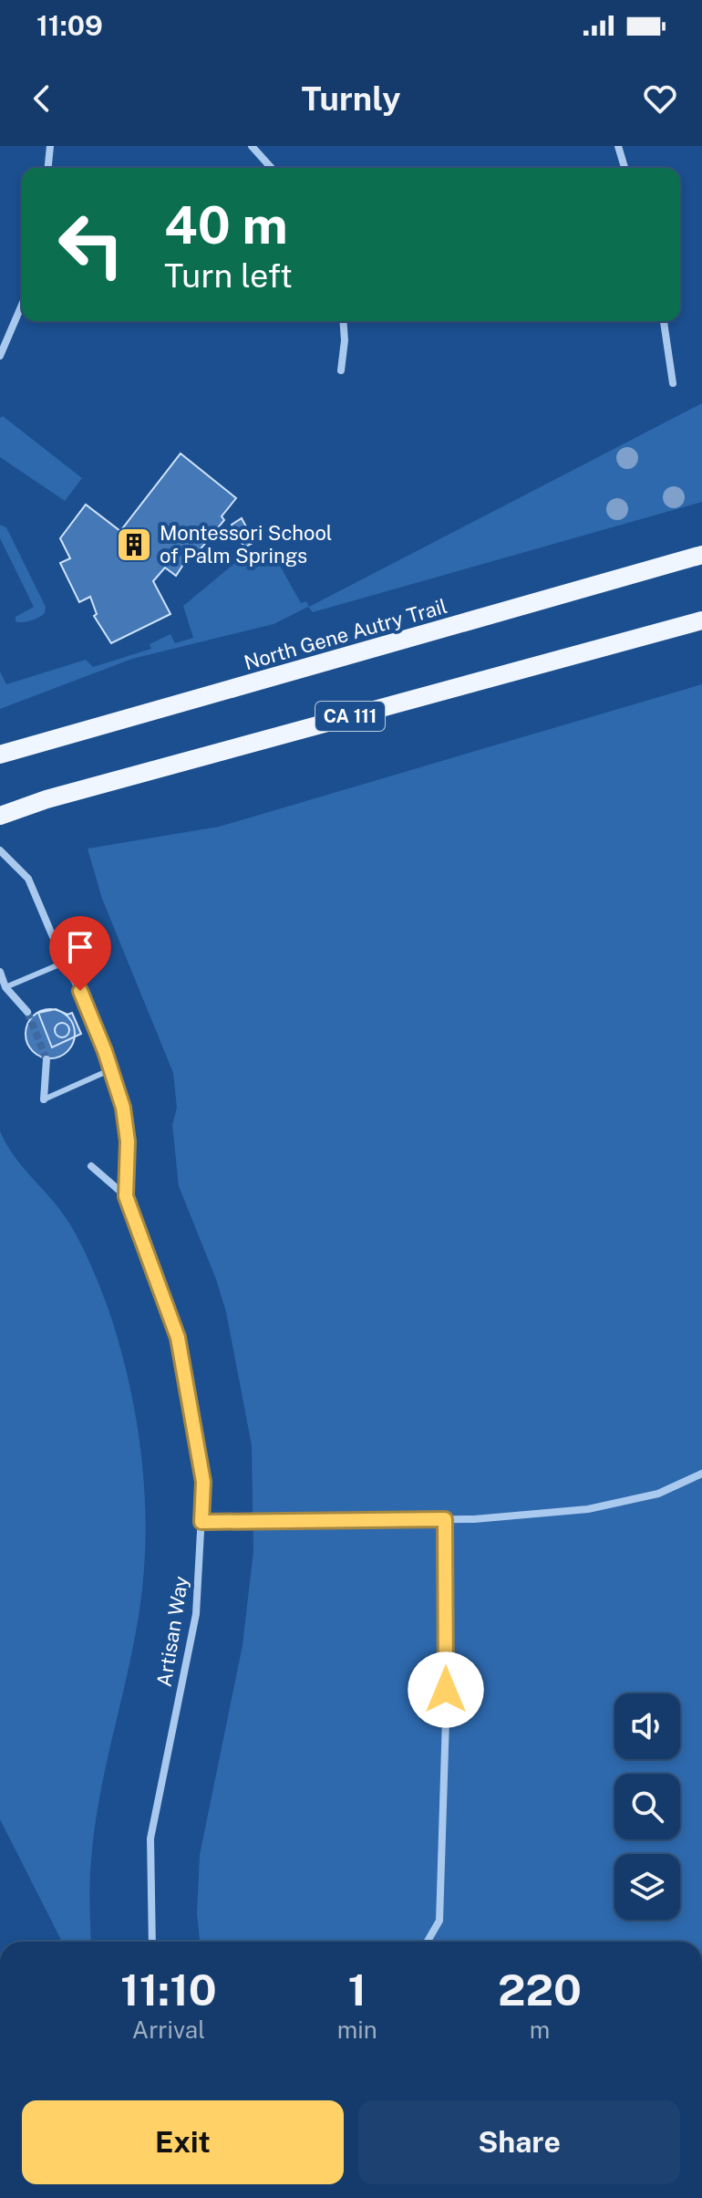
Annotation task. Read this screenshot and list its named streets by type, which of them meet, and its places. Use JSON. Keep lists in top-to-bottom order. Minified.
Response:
{"streets":{"main road":["North Gene Autry Trail","CA 111"],"street":["Artisan Way"]},"places":{"building":["Montessori School of Palm Springs"]},"page":{"status":"11:09","header":"Turnly","turn":["40 m","Turn left"],"eta":["11:10","Arrival","1","min","220","m"],"buttons":["Exit","Share"]}}
